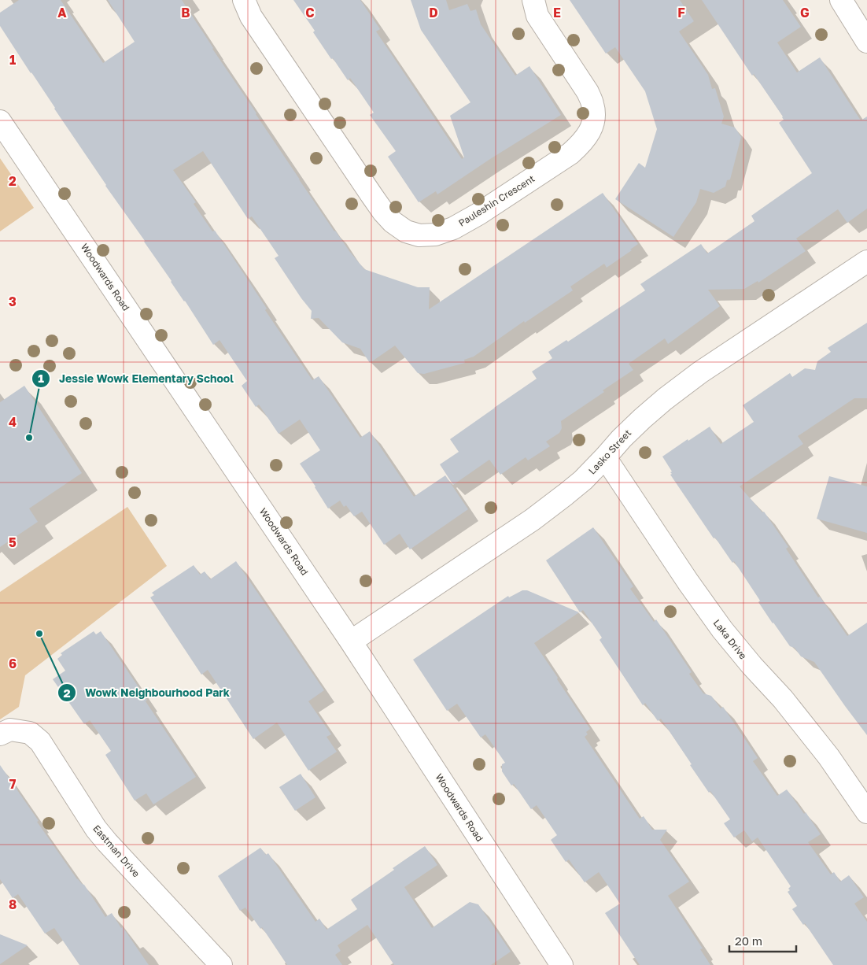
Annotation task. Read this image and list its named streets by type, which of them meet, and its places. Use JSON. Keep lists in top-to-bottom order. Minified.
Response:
{"streets":{"street":["Pauleshin Crescent","Woodwards Road","Lasko Street","Laka Drive","Eastman Drive"]},"crossings":[["Woodwards Road","Lasko Street"],["Lasko Street","Laka Drive"]],"places":["Jessie Wowk Elementary School","Wowk Neighbourhood Park"],"scale_bar":"20 m","grid":{"columns":["A","B","C","D","E","F","G"],"rows":["1","2","3","4","5","6","7","8"]}}
